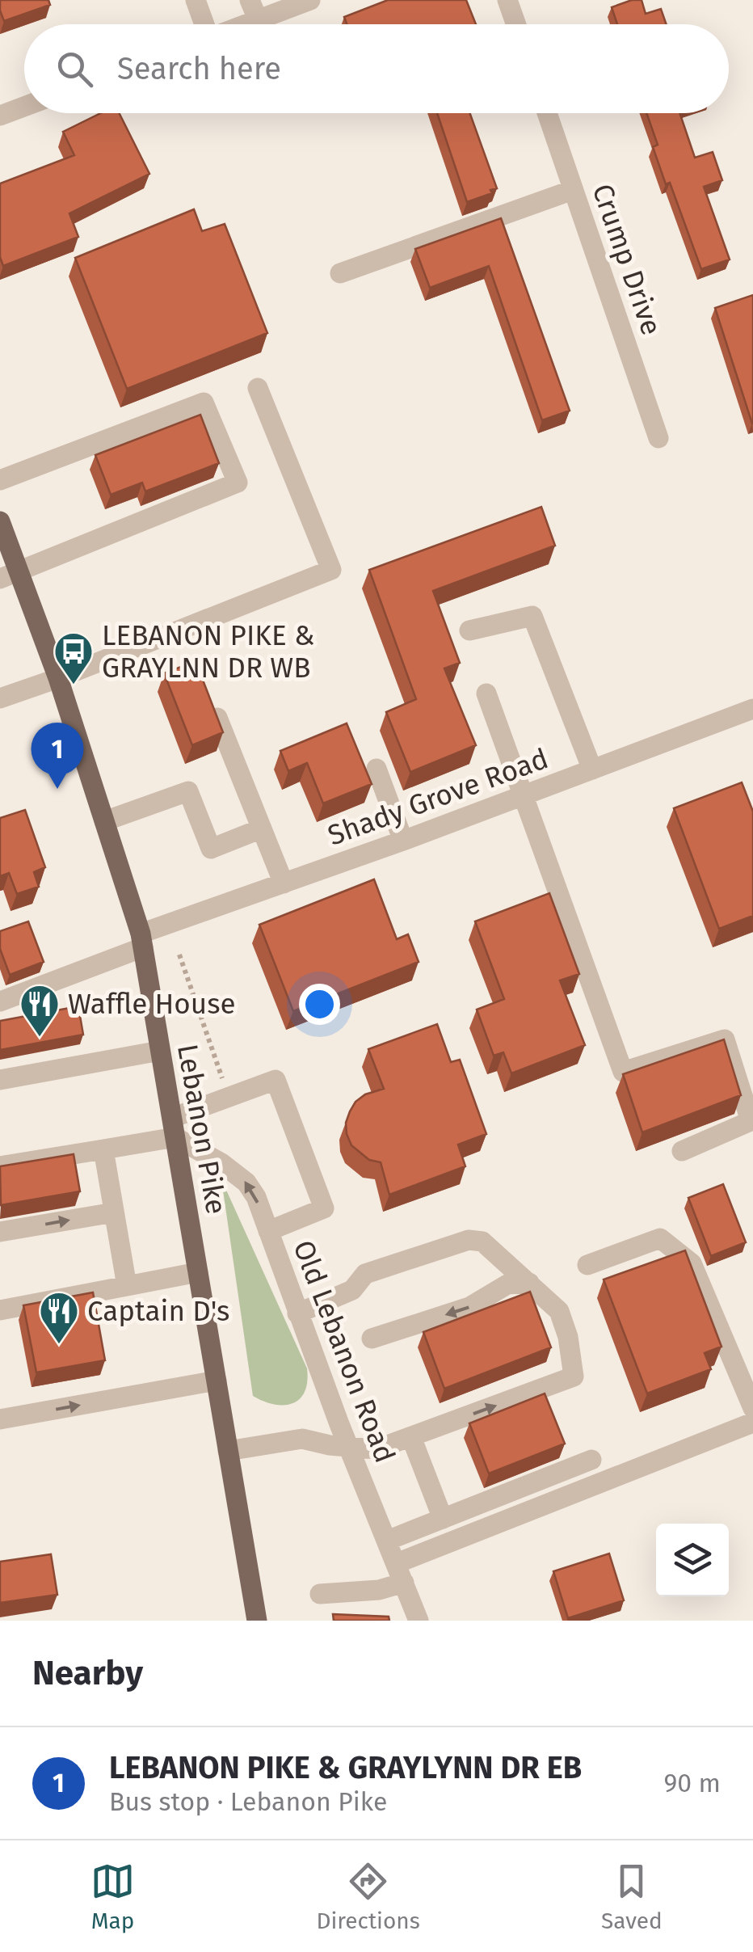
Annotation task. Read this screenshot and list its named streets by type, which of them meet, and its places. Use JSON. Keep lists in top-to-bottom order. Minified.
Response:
{"streets":{"main road":["Lebanon Pike"],"street":["Crump Drive","Shady Grove Road","Old Lebanon Road"]},"crossings":[["Shady Grove Road","Lebanon Pike"],["Lebanon Pike","Old Lebanon Road"]],"places":{"bus stop":["LEBANON PIKE & GRAYLNN DR WB"],"restaurant":["Waffle House","Captain D's"]},"page":{"search":"Search here","pins":"1","heading":"Nearby","list":[{"mark":"1","name":"LEBANON PIKE & GRAYLYNN DR EB","note":"Bus stop · Lebanon Pike","value":"90 m"}],"nav":["Map","Directions","Saved"]}}
